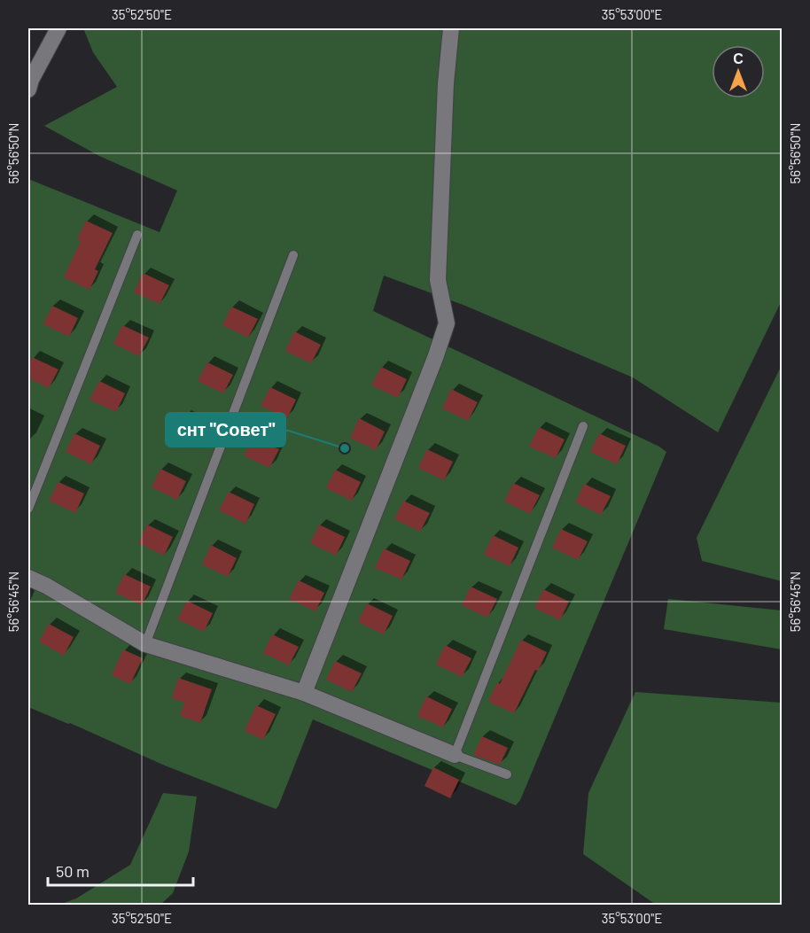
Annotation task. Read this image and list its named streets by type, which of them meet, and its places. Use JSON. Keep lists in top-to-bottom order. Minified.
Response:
{"places":["снт \"Совет\""],"scale_bar":"50 m","north":"top","coordinates":["35°52'50\"E","35°53'00\"E","56°56'50\"N","56°56'45\"N"]}
